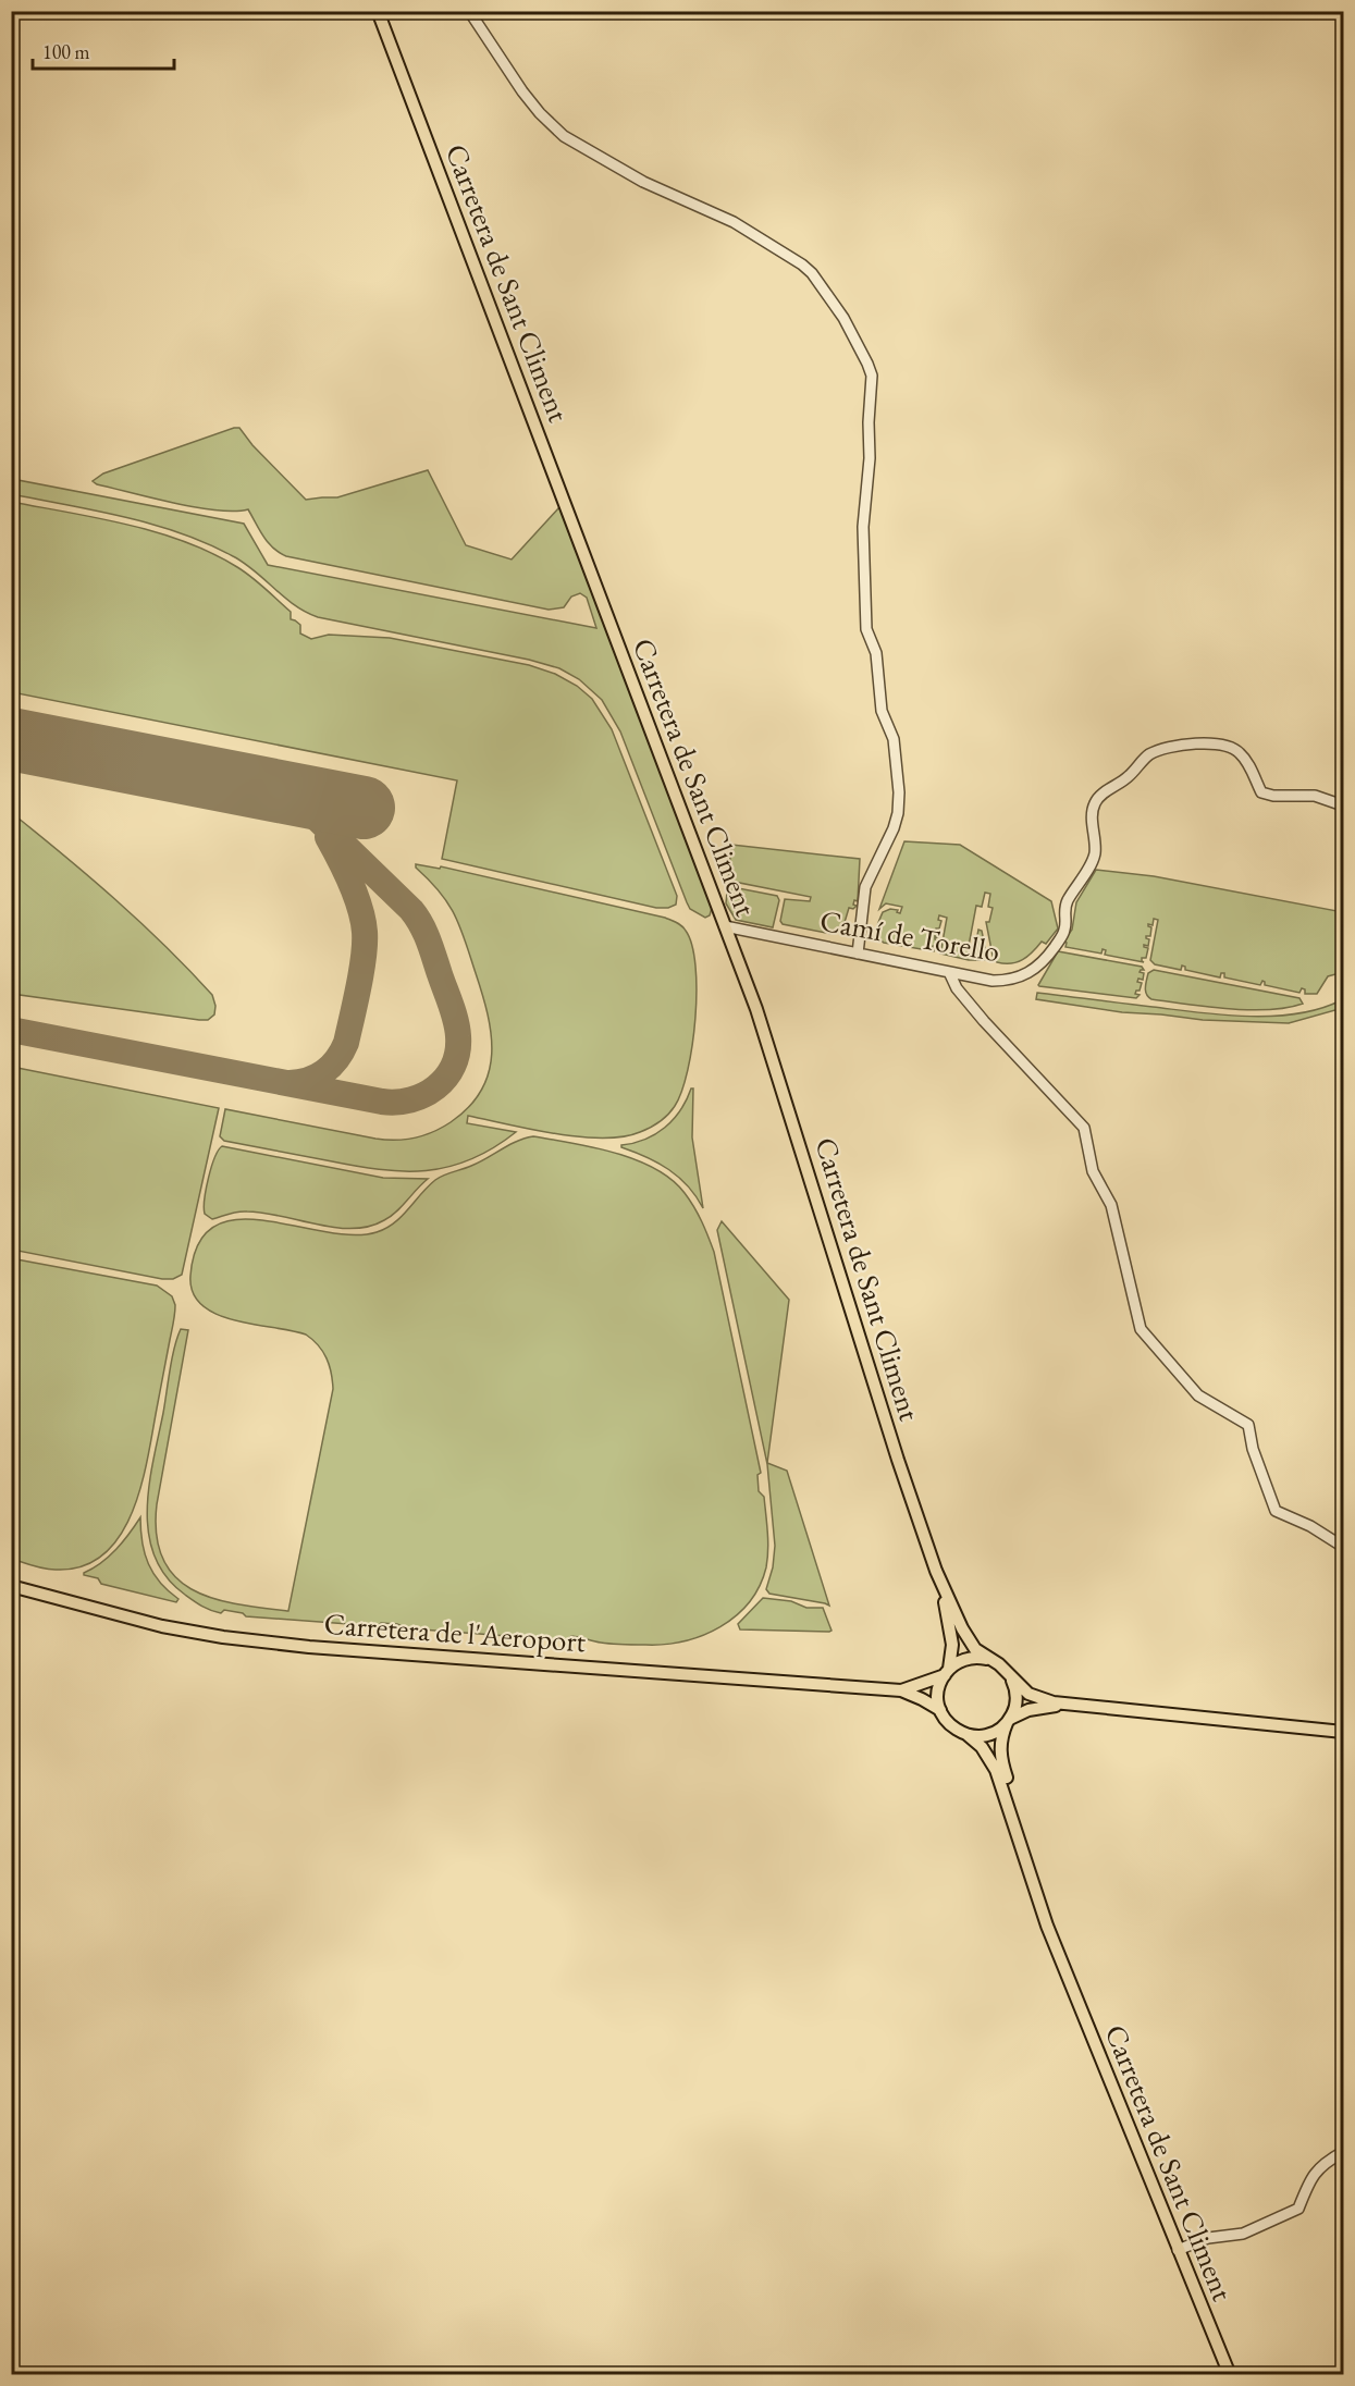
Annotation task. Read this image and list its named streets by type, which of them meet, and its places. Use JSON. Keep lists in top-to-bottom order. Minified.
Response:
{"streets":{"main road":["Carretera de Sant Climent","Carretera de l'Aeroport"],"street":["Camí de Torello"]},"crossings":[["Carretera de Sant Climent","Camí de Torello"]],"scale_bar":"100 m"}
